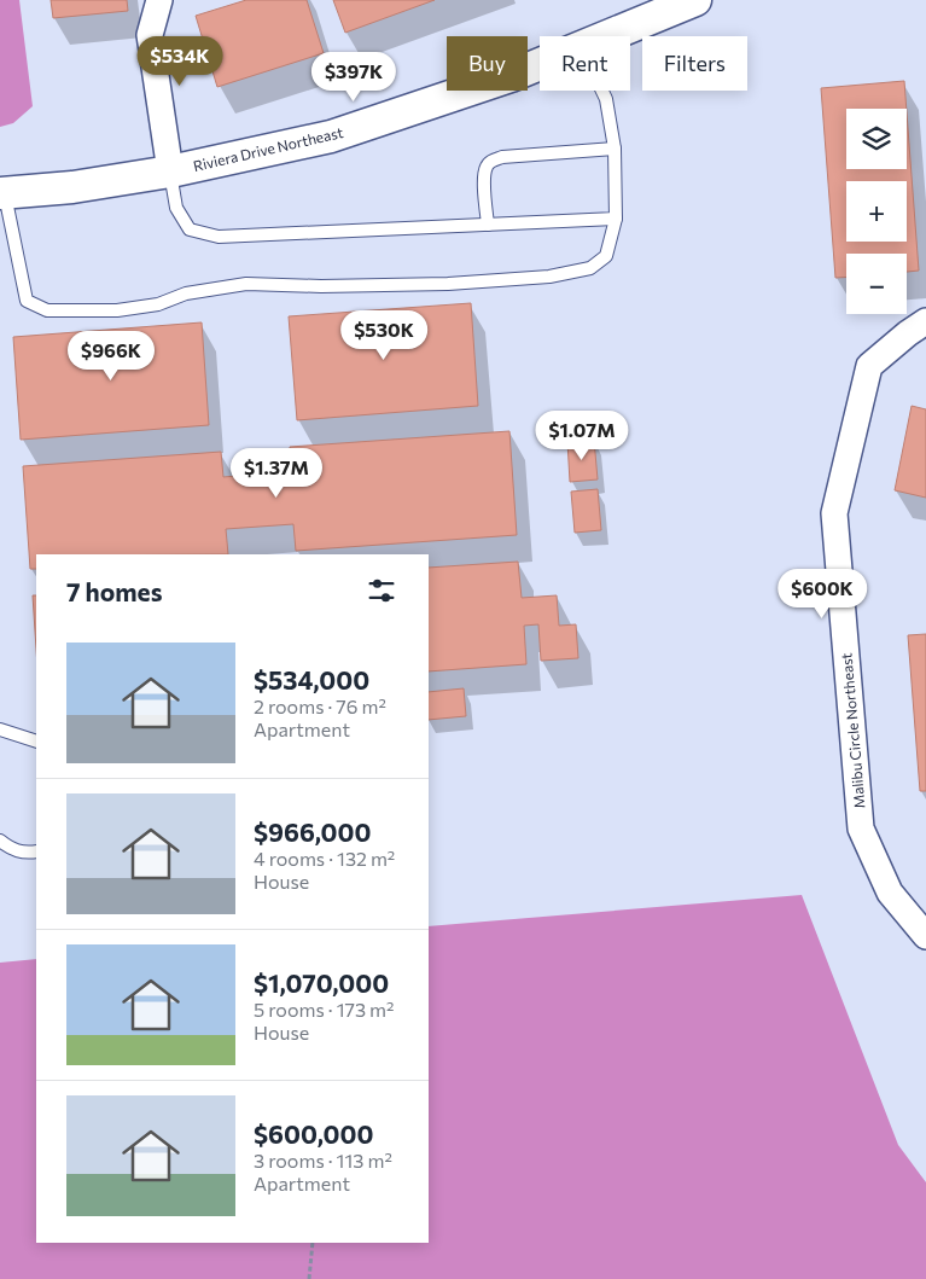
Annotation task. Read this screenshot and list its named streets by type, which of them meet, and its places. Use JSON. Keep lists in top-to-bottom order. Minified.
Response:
{"streets":{"street":["Riviera Drive Northeast","Malibu Circle Northeast"]},"page":{"price":["$534K","$397K","$530K","$966K","$1.07M","$1.37M","$600K"],"chip":["Buy","Rent","Filters"],"map_buttons":["+","−"],"heading":"7 homes","list":[{"name":"$534,000","note":"2 rooms · 76 m² · Apartment"},{"name":"$966,000","note":"4 rooms · 132 m² · House"},{"name":"$1,070,000","note":"5 rooms · 173 m² · House"},{"name":"$600,000","note":"3 rooms · 113 m² · Apartment"}]}}
